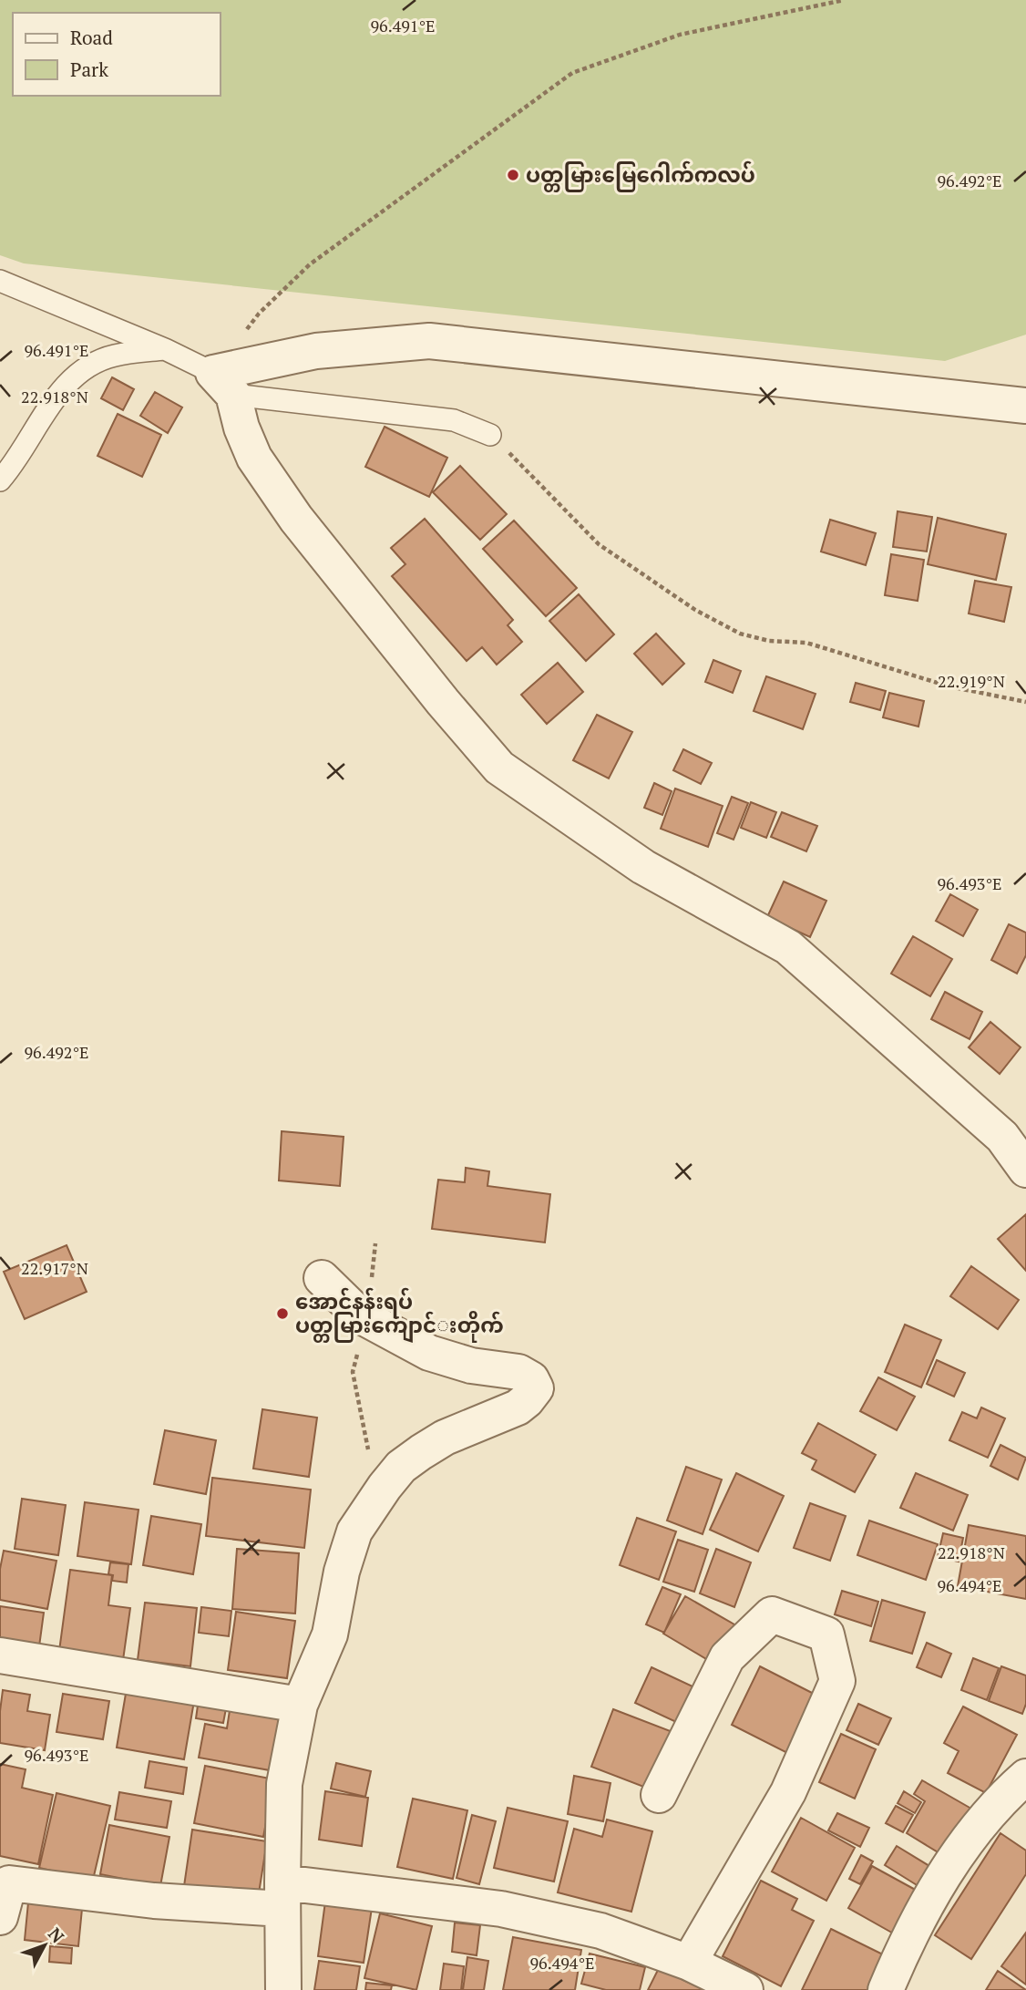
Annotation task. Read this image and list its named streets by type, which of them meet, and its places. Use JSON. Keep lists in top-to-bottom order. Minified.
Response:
{"places":["ပတ္တမြားမြေဂေါက်ကလပ်","အောင်နန်းရပ် ပတ္တမြား‌ကျောင်‌းတိုက်"],"legend":["Road","Park"],"north":"top right","coordinates":["96.491°E","96.492°E","22.918°N","22.919°N","96.493°E","22.917°N","96.494°E"]}
